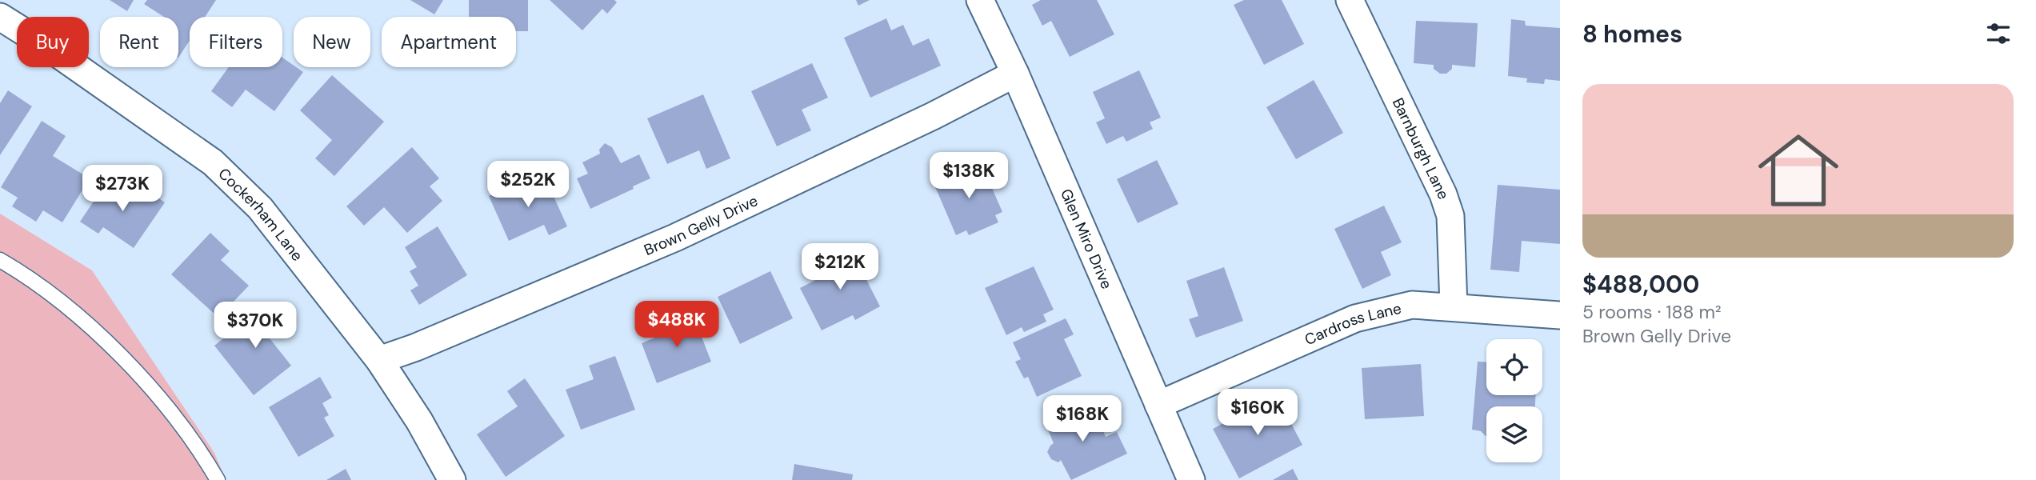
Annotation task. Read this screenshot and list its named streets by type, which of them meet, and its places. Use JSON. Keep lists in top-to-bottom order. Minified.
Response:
{"streets":{"street":["Barnburgh Lane","Cockerham Lane","Brown Gelly Drive","Glen Miro Drive","Cardross Lane"]},"crossings":[["Barnburgh Lane","Cardross Lane"],["Cockerham Lane","Brown Gelly Drive"],["Brown Gelly Drive","Glen Miro Drive"],["Glen Miro Drive","Cardross Lane"]],"page":{"heading":"8 homes","chip":["Buy","Rent","Filters","New","Apartment"],"list":[{"name":"$488,000","note":"5 rooms · 188 m² · Brown Gelly Drive"}],"price":["$138K","$252K","$273K","$212K","$488K","$370K","$160K","$168K"]}}
